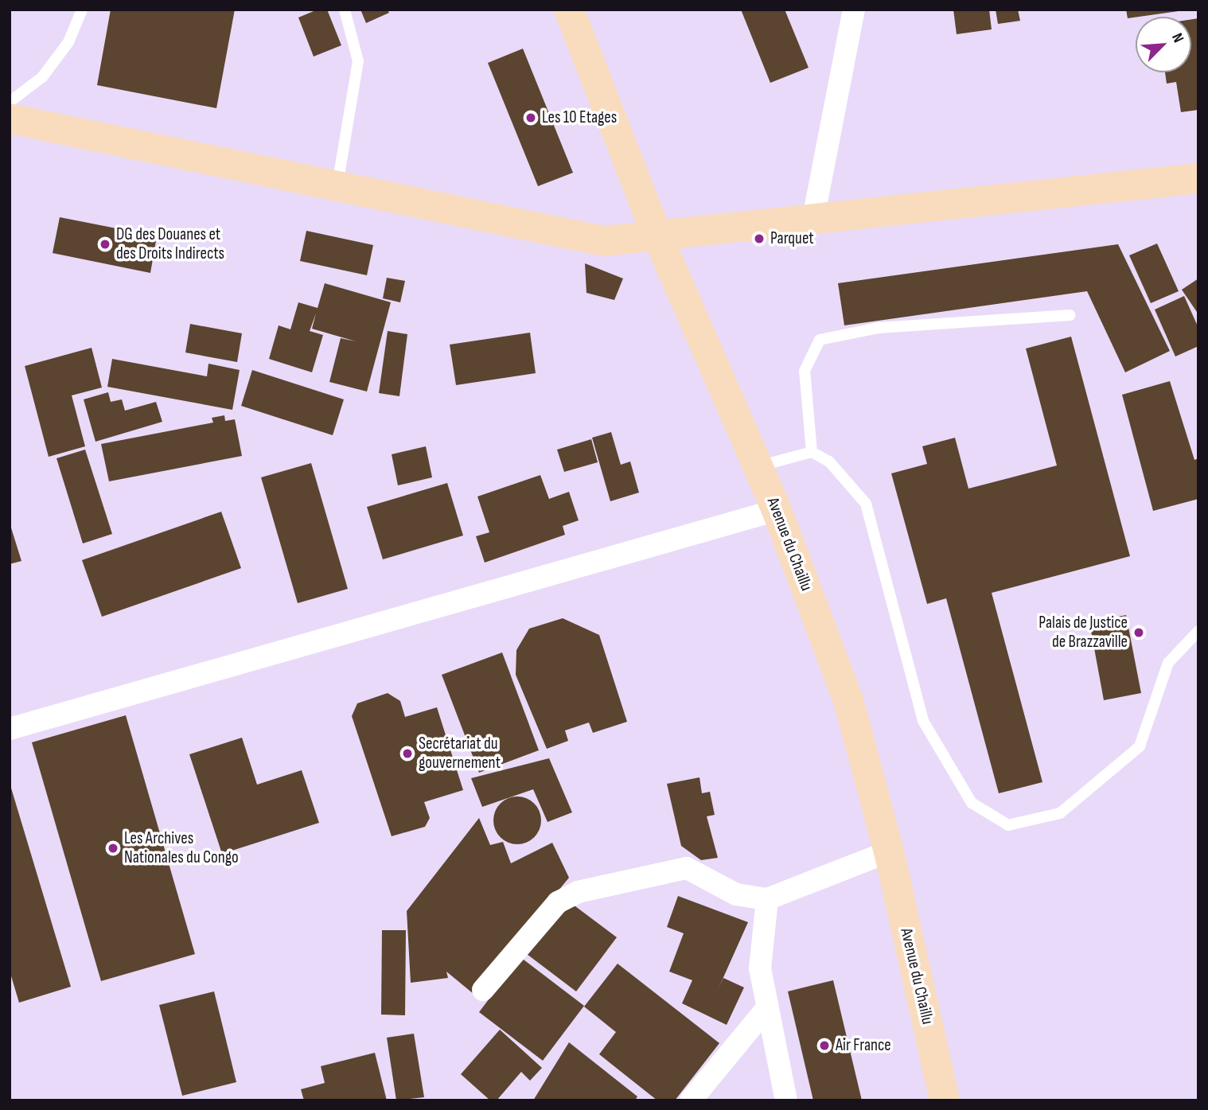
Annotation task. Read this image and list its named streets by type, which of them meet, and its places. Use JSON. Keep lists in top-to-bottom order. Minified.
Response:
{"streets":{"street":["Avenue du Chaillu"]},"places":["Les 10 Etages","Parquet","DG des Douanes et des Droits Indirects","Palais de Justice de Brazzaville","Secrétariat du gouvernement","Les Archives Nationales du Congo","Air France"],"north":"top right"}
